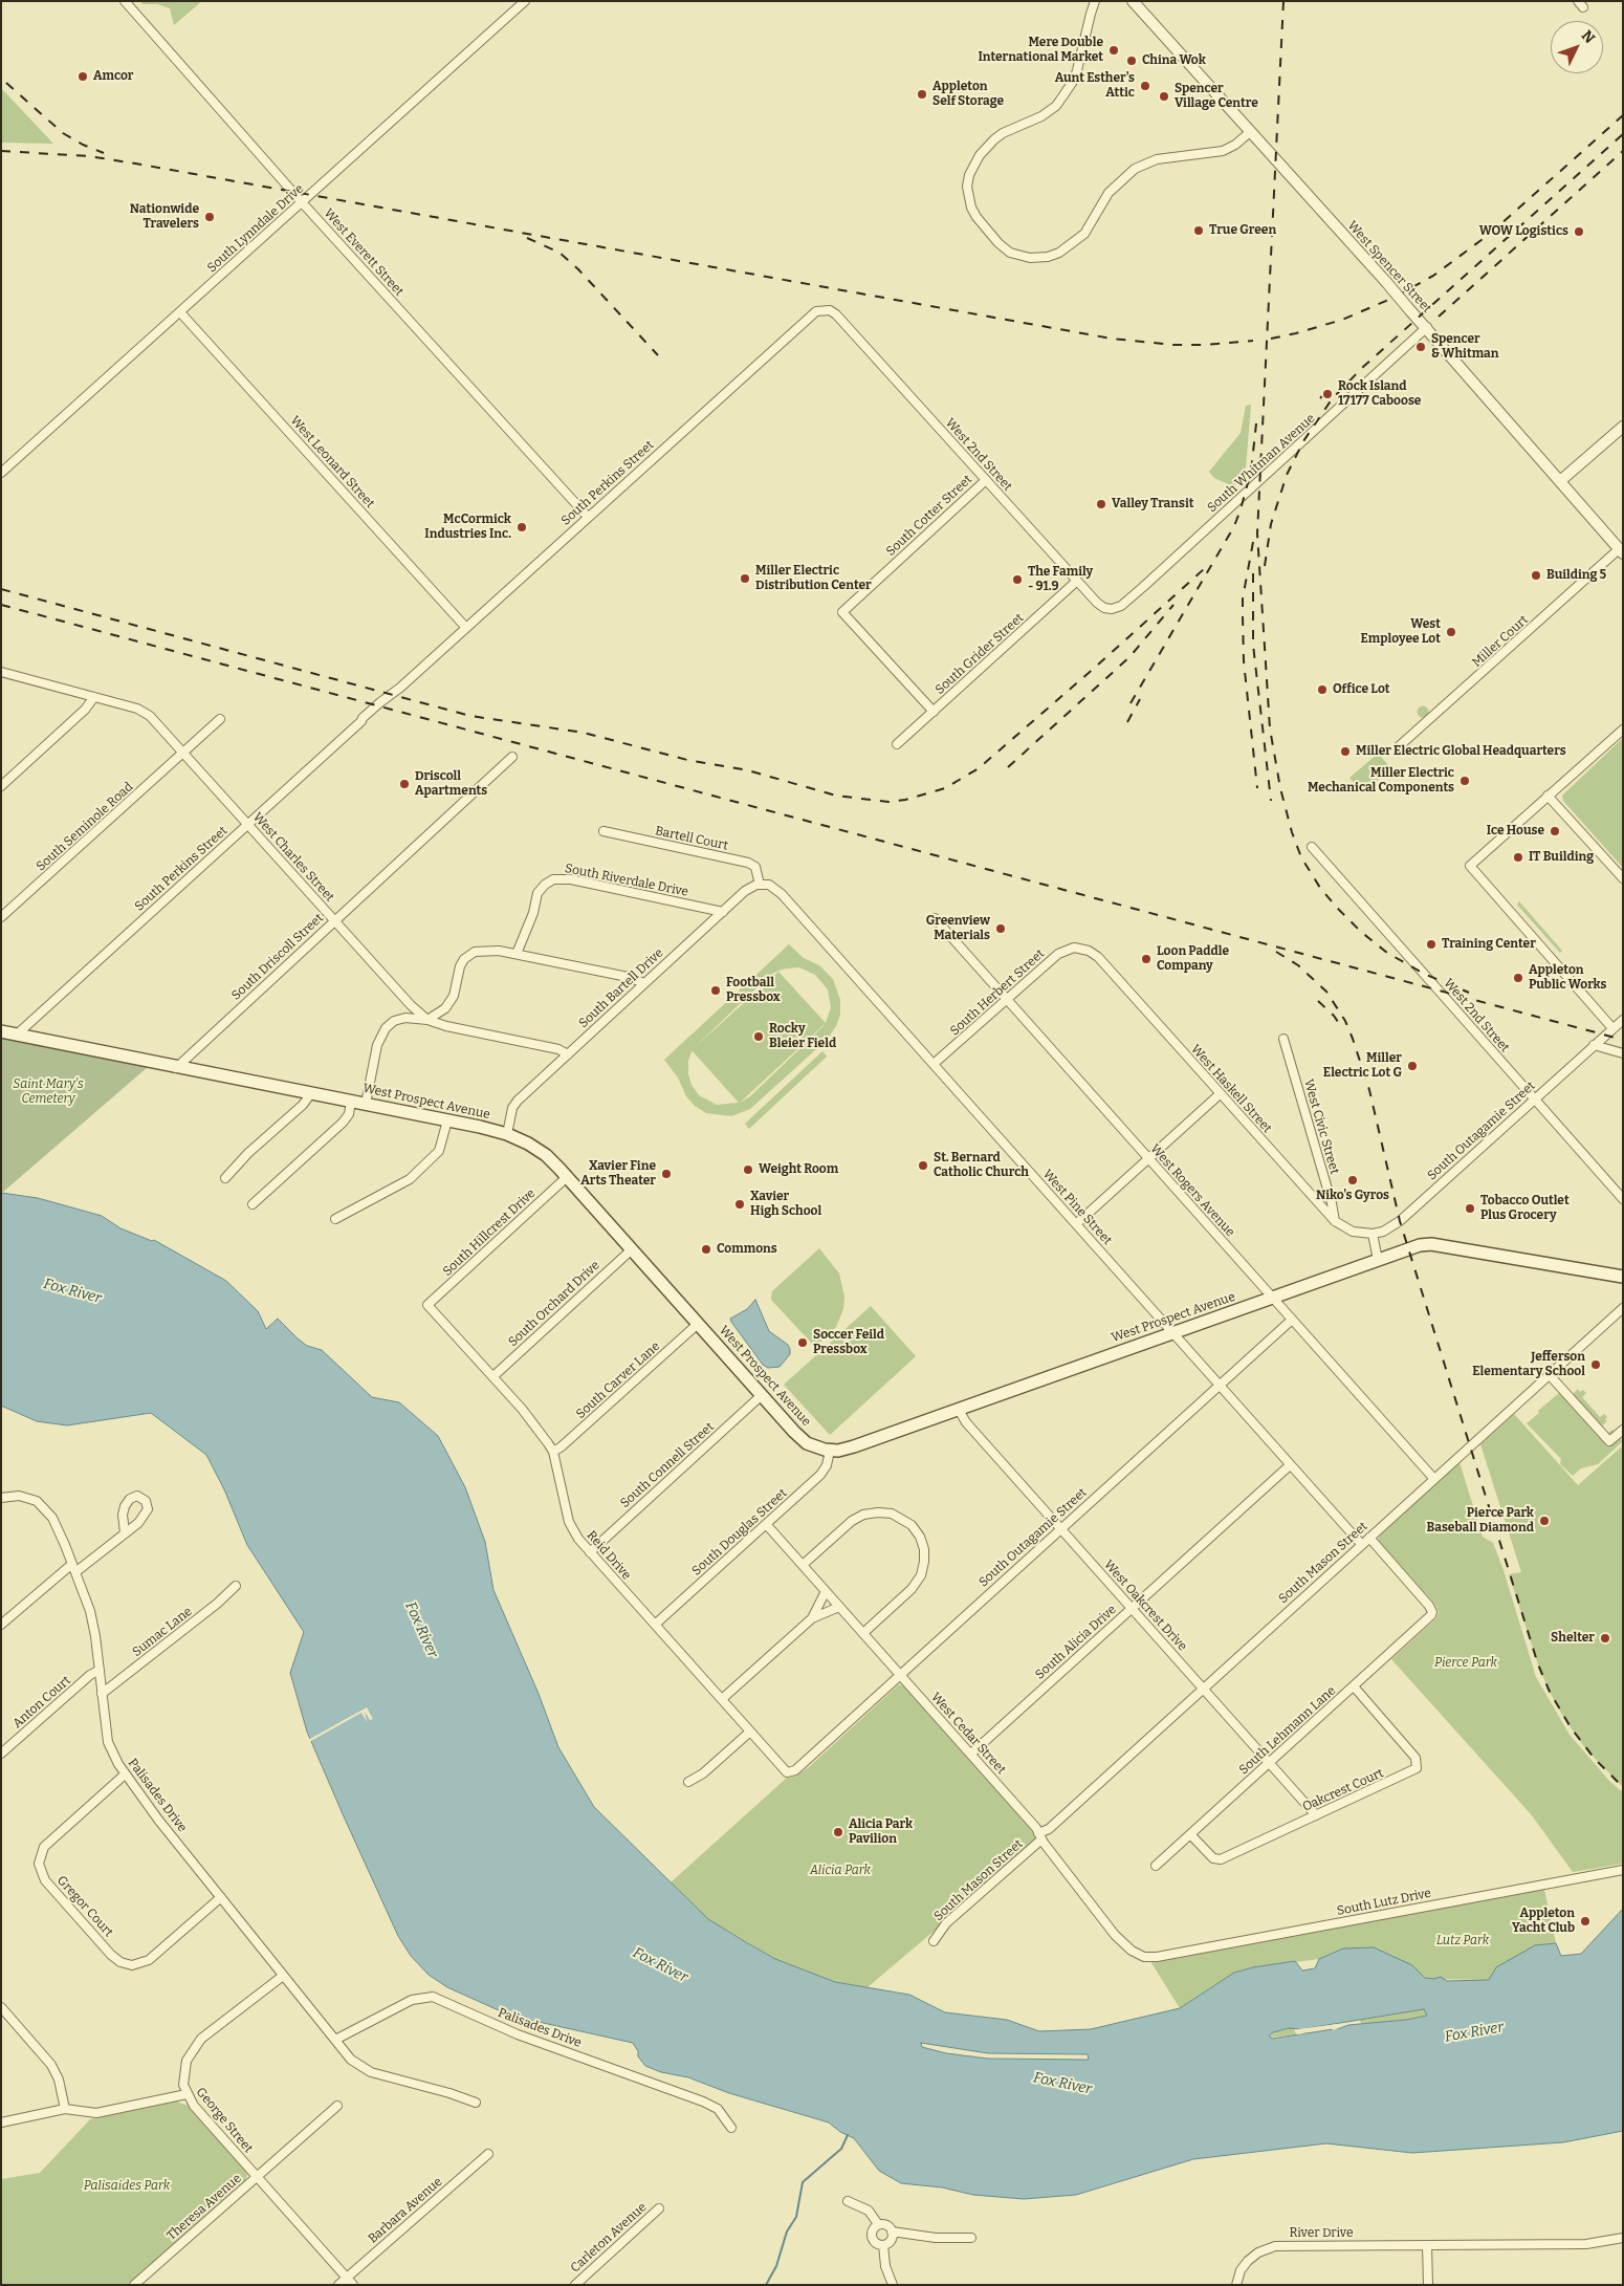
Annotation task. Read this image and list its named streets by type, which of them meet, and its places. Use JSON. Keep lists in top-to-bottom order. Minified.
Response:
{"streets":{"main road":["West Prospect Avenue"],"street":["South Lynndale Drive","West Everett Street","West Spencer Street","West 2nd Street","West Leonard Street","South Whitman Avenue","South Perkins Street","South Cotter Street","Miller Court","South Grider Street","South Seminole Road","Bartell Court","West Charles Street","South Riverdale Drive","South Driscoll Street","South Bartell Drive","South Herbert Street","West Haskell Street","West Civic Street","South Outagamie Street","West Rogers Avenue","West Pine Street","South Hillcrest Drive","South Orchard Drive","South Carver Lane","South Connell Street","South Douglas Street","Reid Drive","South Mason Street","West Oakcrest Drive","Sumac Lane","South Alicia Drive","Anton Court","South Lehmann Lane","West Cedar Street","Oakcrest Court","Palisades Drive","South Lutz Drive","Gregor Court","George Street","Theresa Avenue","Barbara Avenue","River Drive","Carleton Avenue"]},"crossings":[["South Lynndale Drive","West Everett Street"],["South Lynndale Drive","West Leonard Street"],["West Everett Street","South Perkins Street"],["West Spencer Street","South Whitman Avenue"],["West Spencer Street","Miller Court"],["West 2nd Street","South Whitman Avenue"],["West 2nd Street","South Perkins Street"],["West 2nd Street","South Cotter Street"],["West 2nd Street","South Grider Street"],["West 2nd Street","South Outagamie Street"],["West Leonard Street","South Perkins Street"],["South Perkins Street","West Charles Street"],["South Perkins Street","West Prospect Avenue"],["South Cotter Street","South Grider Street"],["South Seminole Road","West Charles Street"],["Bartell Court","South Bartell Drive"],["Bartell Court","West Pine Street"],["West Charles Street","South Driscoll Street"],["West Charles Street","South Bartell Drive"],["South Riverdale Drive","South Bartell Drive"],["South Driscoll Street","West Prospect Avenue"],["South Bartell Drive","West Prospect Avenue"],["South Bartell Drive","West Pine Street"],["South Herbert Street","West Haskell Street"],["South Herbert Street","West Rogers Avenue"],["South Herbert Street","West Pine Street"],["West Haskell Street","West Civic Street"],["West Haskell Street","South Outagamie Street"],["West Prospect Avenue","West Rogers Avenue"],["West Prospect Avenue","West Pine Street"],["West Prospect Avenue","South Hillcrest Drive"],["West Prospect Avenue","South Orchard Drive"],["West Prospect Avenue","South Carver Lane"],["West Prospect Avenue","South Connell Street"],["West Prospect Avenue","South Douglas Street"],["West Prospect Avenue","West Oakcrest Drive"],["South Outagamie Street","West Rogers Avenue"],["South Outagamie Street","West Pine Street"],["South Outagamie Street","Reid Drive"],["South Outagamie Street","West Oakcrest Drive"],["South Outagamie Street","West Cedar Street"],["West Rogers Avenue","South Mason Street"],["West Pine Street","South Mason Street"],["West Pine Street","South Alicia Drive"],["South Hillcrest Drive","Reid Drive"],["South Orchard Drive","Reid Drive"],["South Carver Lane","Reid Drive"],["South Connell Street","Reid Drive"],["South Douglas Street","Reid Drive"],["South Douglas Street","West Cedar Street"],["South Mason Street","West Oakcrest Drive"],["South Mason Street","South Lehmann Lane"],["South Mason Street","West Cedar Street"],["West Oakcrest Drive","South Alicia Drive"],["West Oakcrest Drive","South Lehmann Lane"],["West Oakcrest Drive","Oakcrest Court"],["Sumac Lane","Palisades Drive"],["South Alicia Drive","West Cedar Street"],["Anton Court","Palisades Drive"],["South Lehmann Lane","Oakcrest Court"],["West Cedar Street","South Lutz Drive"],["Palisades Drive","Gregor Court"],["Palisades Drive","George Street"],["George Street","Theresa Avenue"],["George Street","Barbara Avenue"]],"water":["Fox River"],"parks":["Saint Mary's Cemetery","Pierce Park","Alicia Park","Lutz Park","Palisaides Park"],"places":["Mere Double International Market","China Wok","Amcor","Aunt Esther's Attic","Appleton Self Storage","Spencer Village Centre","Nationwide Travelers","True Green","WOW Logistics","Spencer & Whitman","Rock Island 17177 Caboose","Valley Transit","McCormick Industries Inc.","Building 5","Miller Electric Distribution Center","The Family - 91.9","West Employee Lot","Office Lot","Miller Electric Global Headquarters","Miller Electric Mechanical Components","Driscoll Apartments","Ice House","IT Building","Greenview Materials","Training Center","Loon Paddle Company","Appleton Public Works","Football Pressbox","Rocky Bleier Field","Miller Electric Lot G","St. Bernard Catholic Church","Weight Room","Xavier Fine Arts Theater","Niko's Gyros","Xavier High School","Tobacco Outlet Plus Grocery","Commons","Soccer Feild Pressbox","Jefferson Elementary School","Pierce Park Baseball Diamond","Shelter","Alicia Park Pavilion","Appleton Yacht Club"],"north":"top right"}
